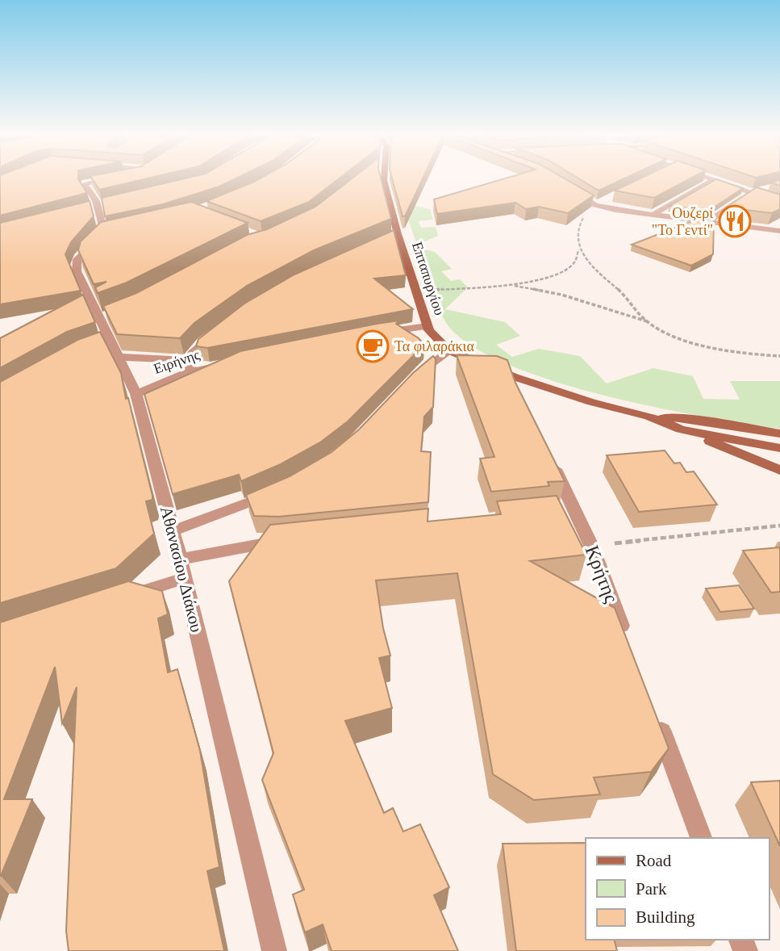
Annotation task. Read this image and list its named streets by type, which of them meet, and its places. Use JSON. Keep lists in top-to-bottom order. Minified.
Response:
{"streets":{"main road":["Επταπυργίου"],"street":["Ειρήνης","Αθανασίου Διάκου","Κρήτης"]},"crossings":[["Ειρήνης","Αθανασίου Διάκου"]],"places":{"restaurant":["Ουζερί \"Το Γεντί\""],"cafe":["Τα φιλαράκια"]},"legend":["Road","Park","Building"]}
